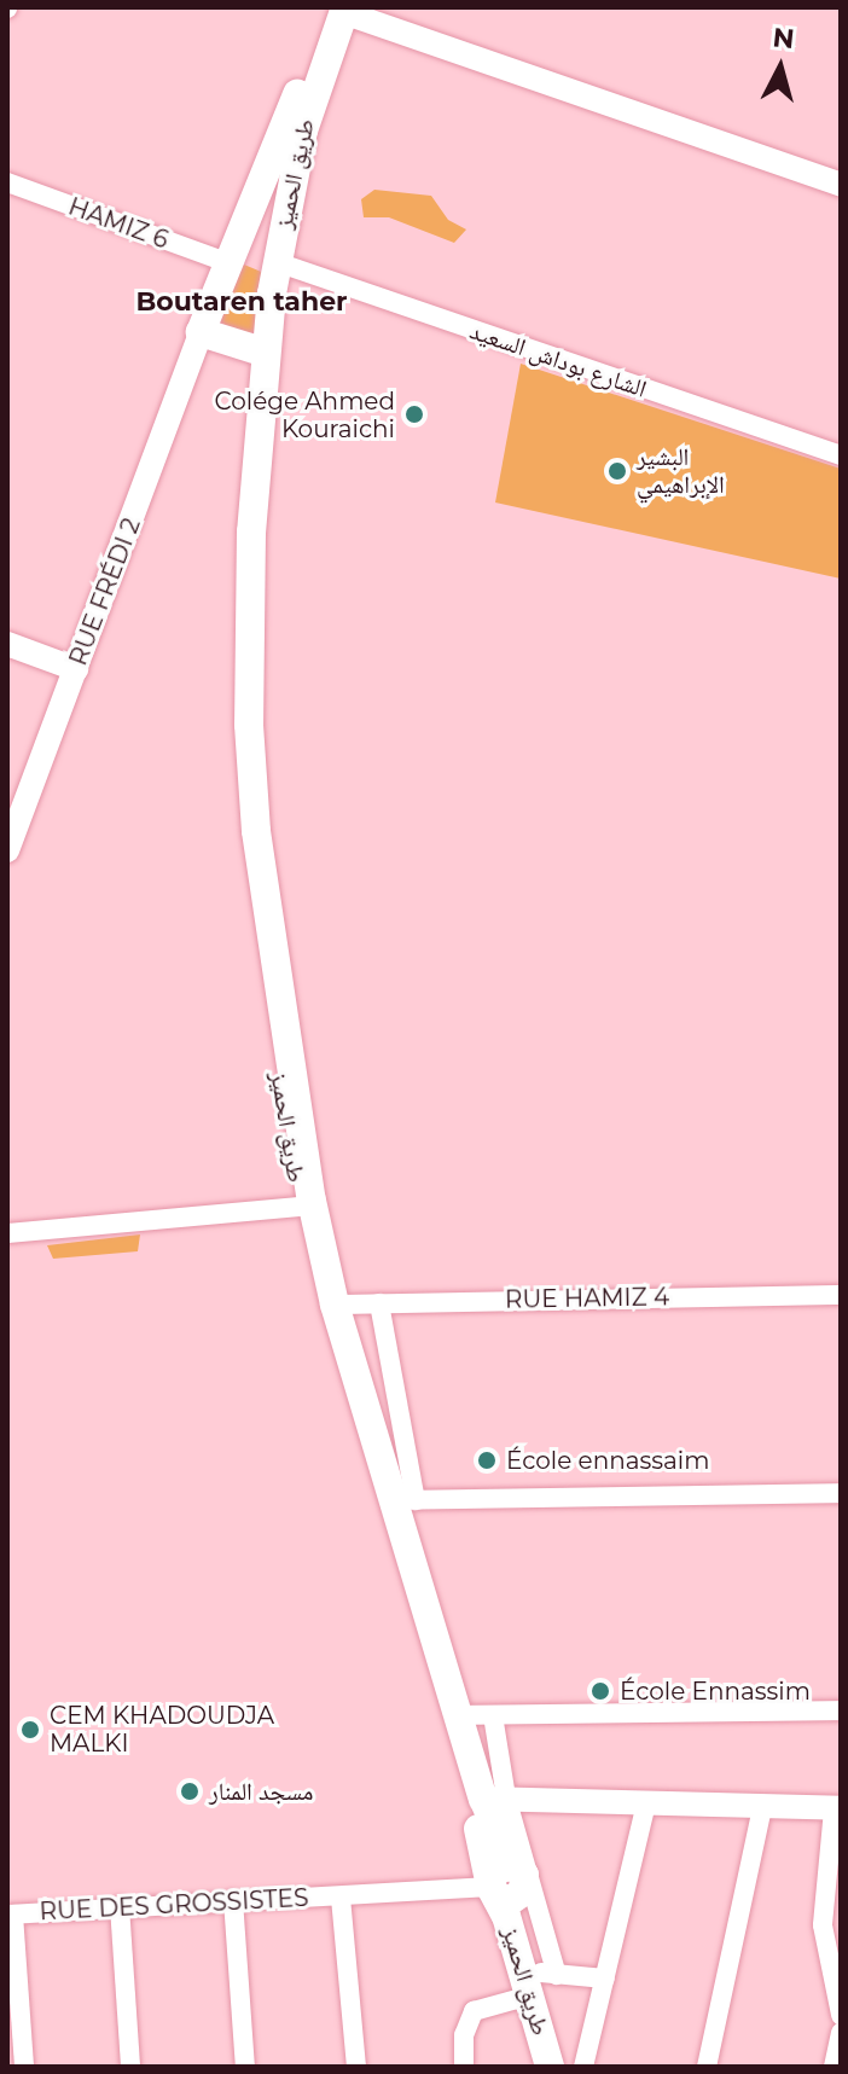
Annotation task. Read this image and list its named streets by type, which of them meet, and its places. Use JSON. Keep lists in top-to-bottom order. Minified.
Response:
{"streets":{"main road":["طريق الحميز"],"street":["HAMIZ 6","الشارع بوداش السعيد","RUE FRÉDI 2","RUE HAMIZ 4","RUE DES GROSSISTES"]},"crossings":[["طريق الحميز","الشارع بوداش السعيد"],["طريق الحميز","RUE HAMIZ 4"],["طريق الحميز","RUE DES GROSSISTES"]],"districts":["Boutaren taher"],"places":["Colége Ahmed Kouraichi","البشير الإبراهيمي","École ennassaim","École Ennassim","CEM KHADOUDJA MALKI","مسجد المنار"],"north":"top"}
